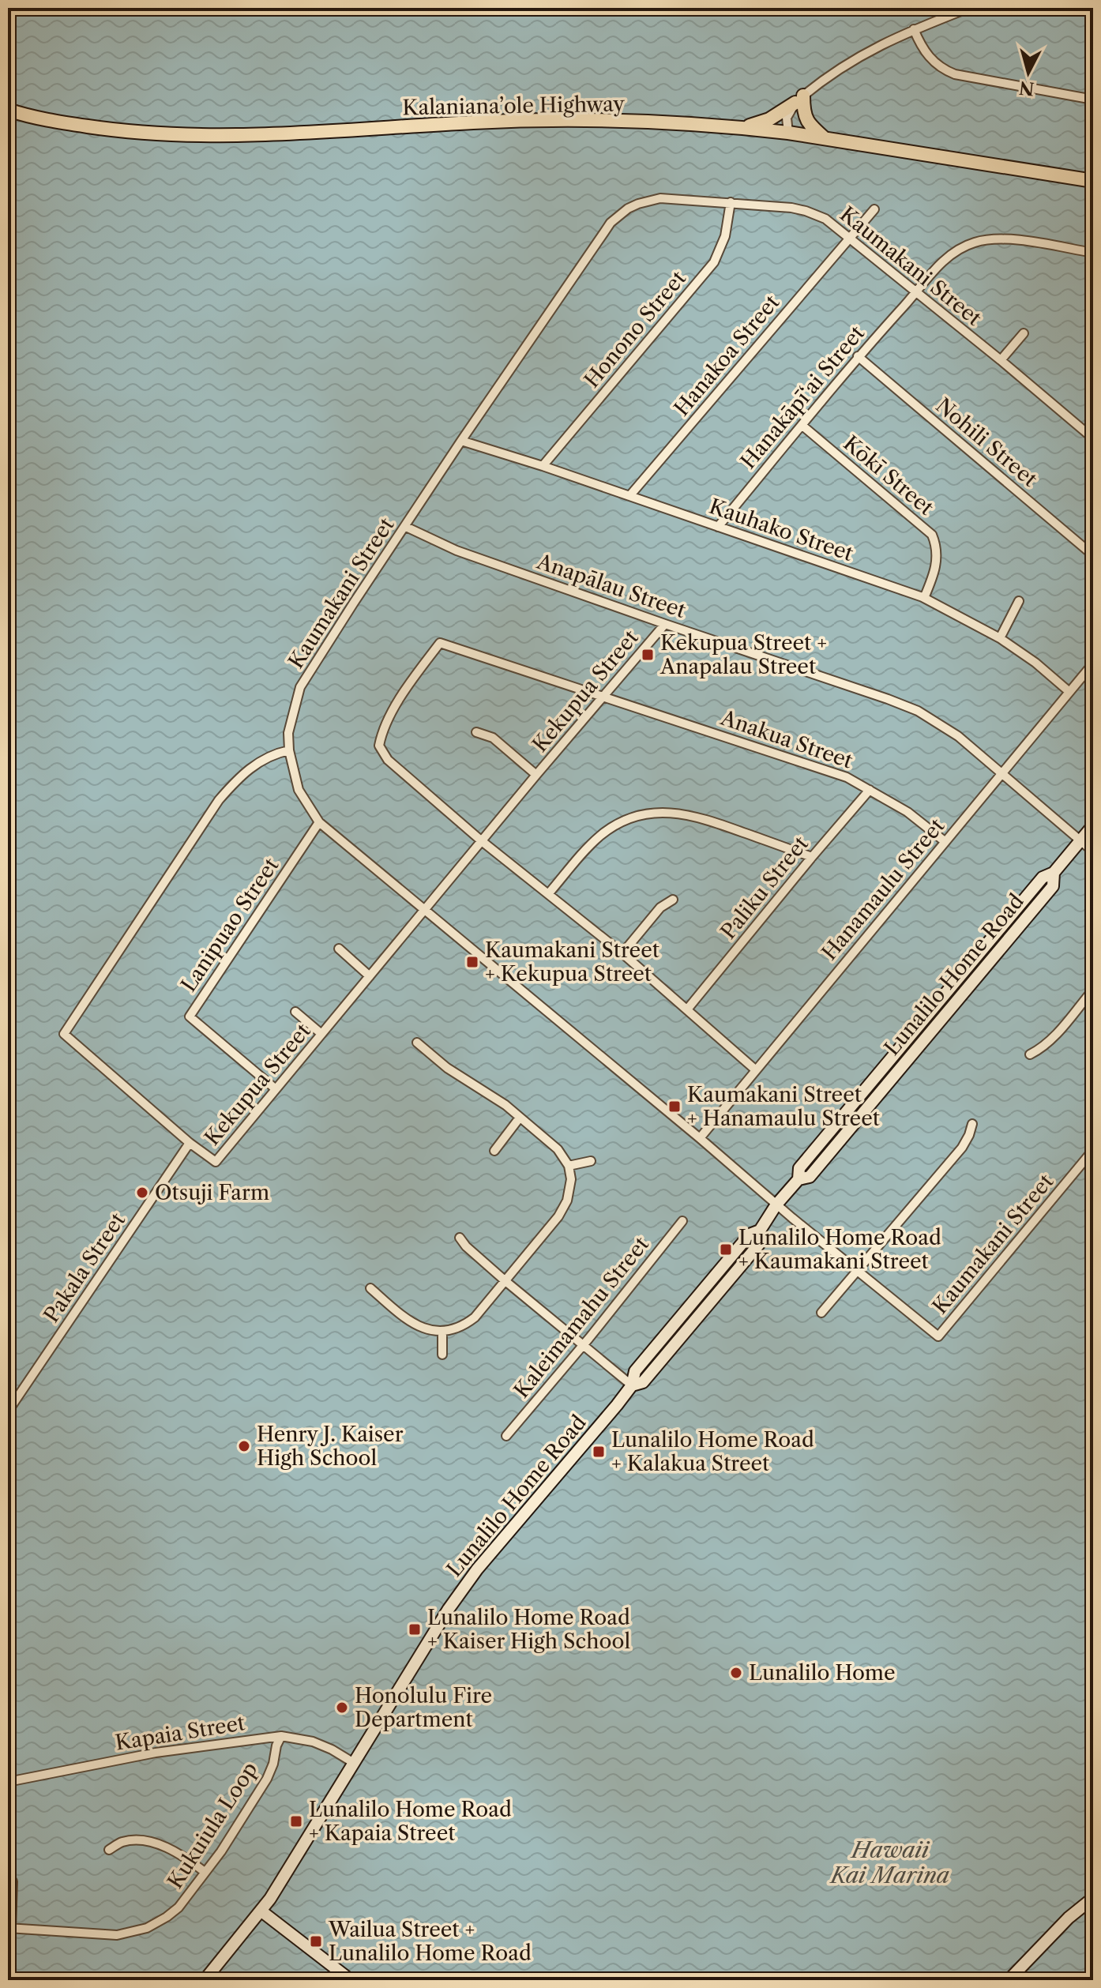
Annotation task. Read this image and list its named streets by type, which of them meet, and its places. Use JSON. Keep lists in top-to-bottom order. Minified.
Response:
{"streets":{"main road":["Kalaniana’ole Highway","Lunalilo Home Road"],"street":["Kaumakani Street","Honono Street","Hanakoa Street","Hanakāpī‘ai Street","Nohili Street","Kōkī Street","Kauhako Street","Anapālau Street","Kekupua Street","Anakua Street","Paliku Street","Hanamaulu Street","Lanipuao Street","Pakala Street","Kaleimamahu Street","Kapaia Street","Kukuiula Loop"]},"crossings":[["Kaumakani Street","Honono Street"],["Kaumakani Street","Hanakoa Street"],["Kaumakani Street","Hanakāpī‘ai Street"],["Kaumakani Street","Kauhako Street"],["Kaumakani Street","Anapālau Street"],["Kaumakani Street","Kekupua Street"],["Kaumakani Street","Hanamaulu Street"],["Kaumakani Street","Lanipuao Street"],["Kaumakani Street","Lunalilo Home Road"],["Honono Street","Kauhako Street"],["Hanakoa Street","Kauhako Street"],["Hanakāpī‘ai Street","Nohili Street"],["Hanakāpī‘ai Street","Kōkī Street"],["Hanakāpī‘ai Street","Kauhako Street"],["Kōkī Street","Kauhako Street"],["Kauhako Street","Hanamaulu Street"],["Anapālau Street","Kekupua Street"],["Anapālau Street","Hanamaulu Street"],["Anapālau Street","Lunalilo Home Road"],["Kekupua Street","Anakua Street"],["Kekupua Street","Lanipuao Street"],["Kekupua Street","Pakala Street"],["Anakua Street","Paliku Street"],["Anakua Street","Hanamaulu Street"],["Lunalilo Home Road","Kapaia Street"],["Kapaia Street","Kukuiula Loop"]],"water":["Hawaii Kai Marina"],"places":{"transit":["Kekupua Street + Anapalau Street","Kaumakani Street + Kekupua Street","Kaumakani Street + Hanamaulu Street","Lunalilo Home Road + Kaumakani Street","Lunalilo Home Road + Kalakua Street","Lunalilo Home Road + Kaiser High School","Lunalilo Home Road + Kapaia Street","Wailua Street + Lunalilo Home Road"],"other":["Otsuji Farm","Henry J. Kaiser High School","Lunalilo Home","Honolulu Fire Department"]},"north":"bottom"}
